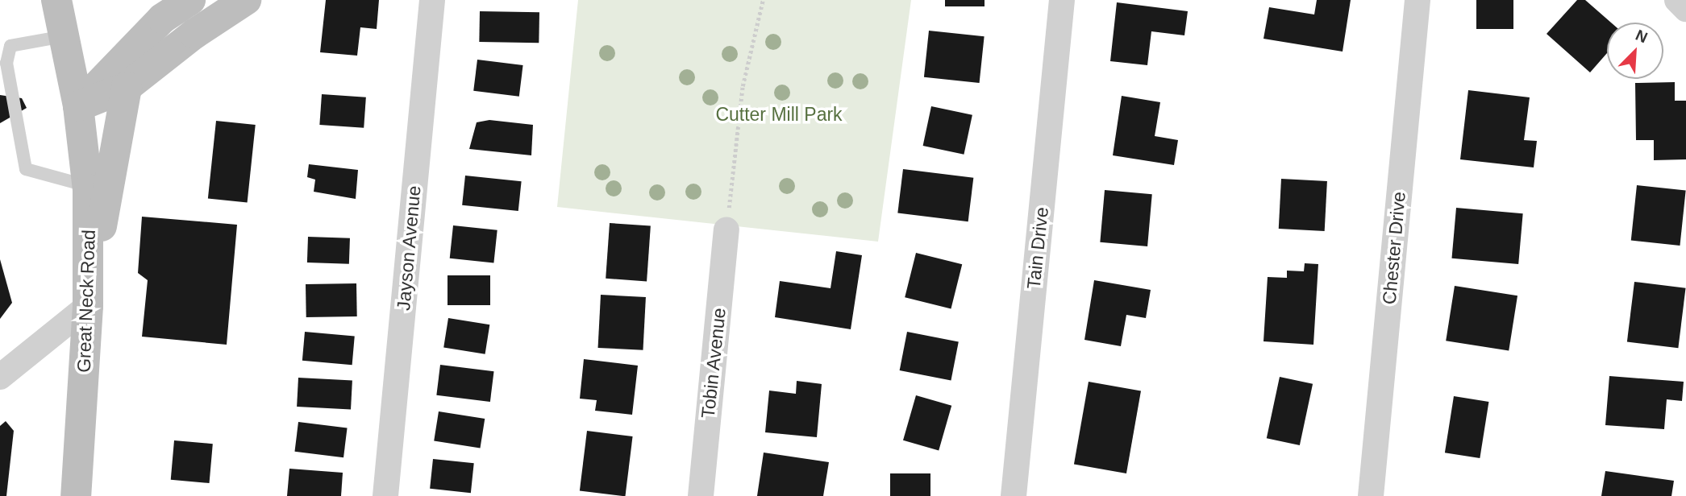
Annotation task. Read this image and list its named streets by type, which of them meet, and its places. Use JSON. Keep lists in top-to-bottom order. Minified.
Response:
{"streets":{"main road":["Great Neck Road"],"street":["Jayson Avenue","Tain Drive","Chester Drive","Tobin Avenue"]},"parks":["Cutter Mill Park"],"north":"top right"}
